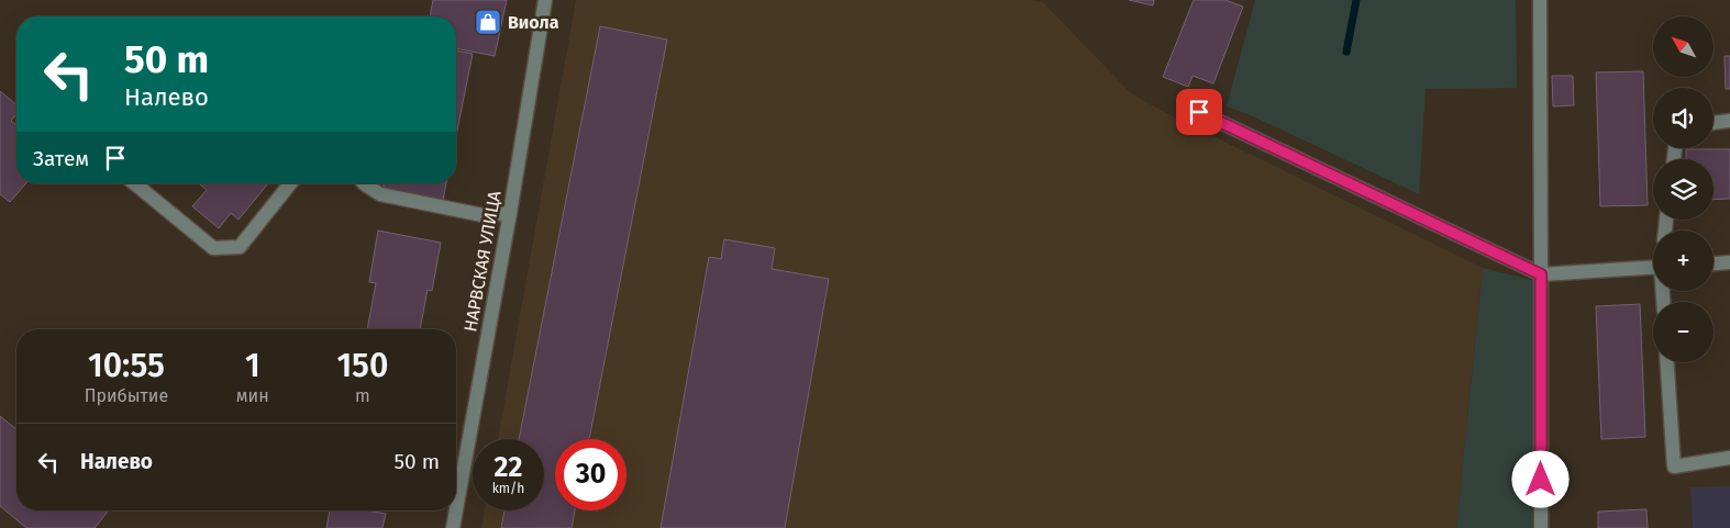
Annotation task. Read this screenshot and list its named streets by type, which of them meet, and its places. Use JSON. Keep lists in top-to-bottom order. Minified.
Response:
{"streets":{"street":["НАРВСКАЯ УЛИЦА"]},"places":{"shop":["Виола"]},"north":"top left","page":{"map_buttons":["+","−"],"turn":["50 m","Налево"],"then":"Затем","eta":["10:55","Прибытие","1","мин","150","m"],"list":[{"name":"Налево","value":"50 m"}],"speed":"22 km/h","limit":"30"}}
